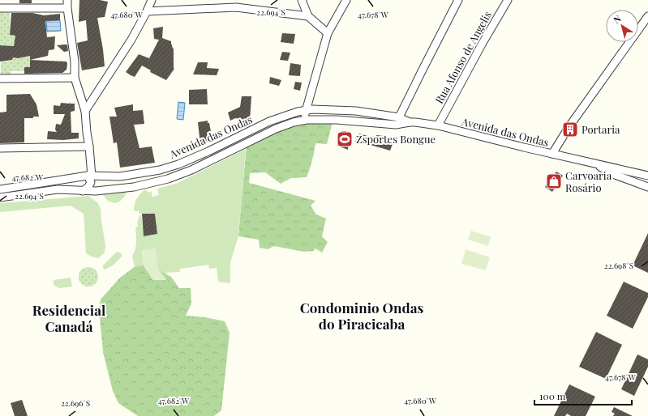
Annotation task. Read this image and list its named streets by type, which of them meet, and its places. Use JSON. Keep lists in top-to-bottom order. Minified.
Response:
{"streets":{"street":["Rua Afonso de Angelis","Avenida das Ondas"]},"crossings":[["Rua Afonso de Angelis","Avenida das Ondas"]],"districts":["Condominio Ondas do Piracicaba","Residencial Canadá"],"places":{"building":["Portaria"],"sports":["Zsportes Bongue"],"shop":["Carvoaria Rosário"]},"scale_bar":"100 m","north":"top left","coordinates":["22.694°S","47.680°W","47.678°W","47.682°W","22.698°S","22.696°S"]}
